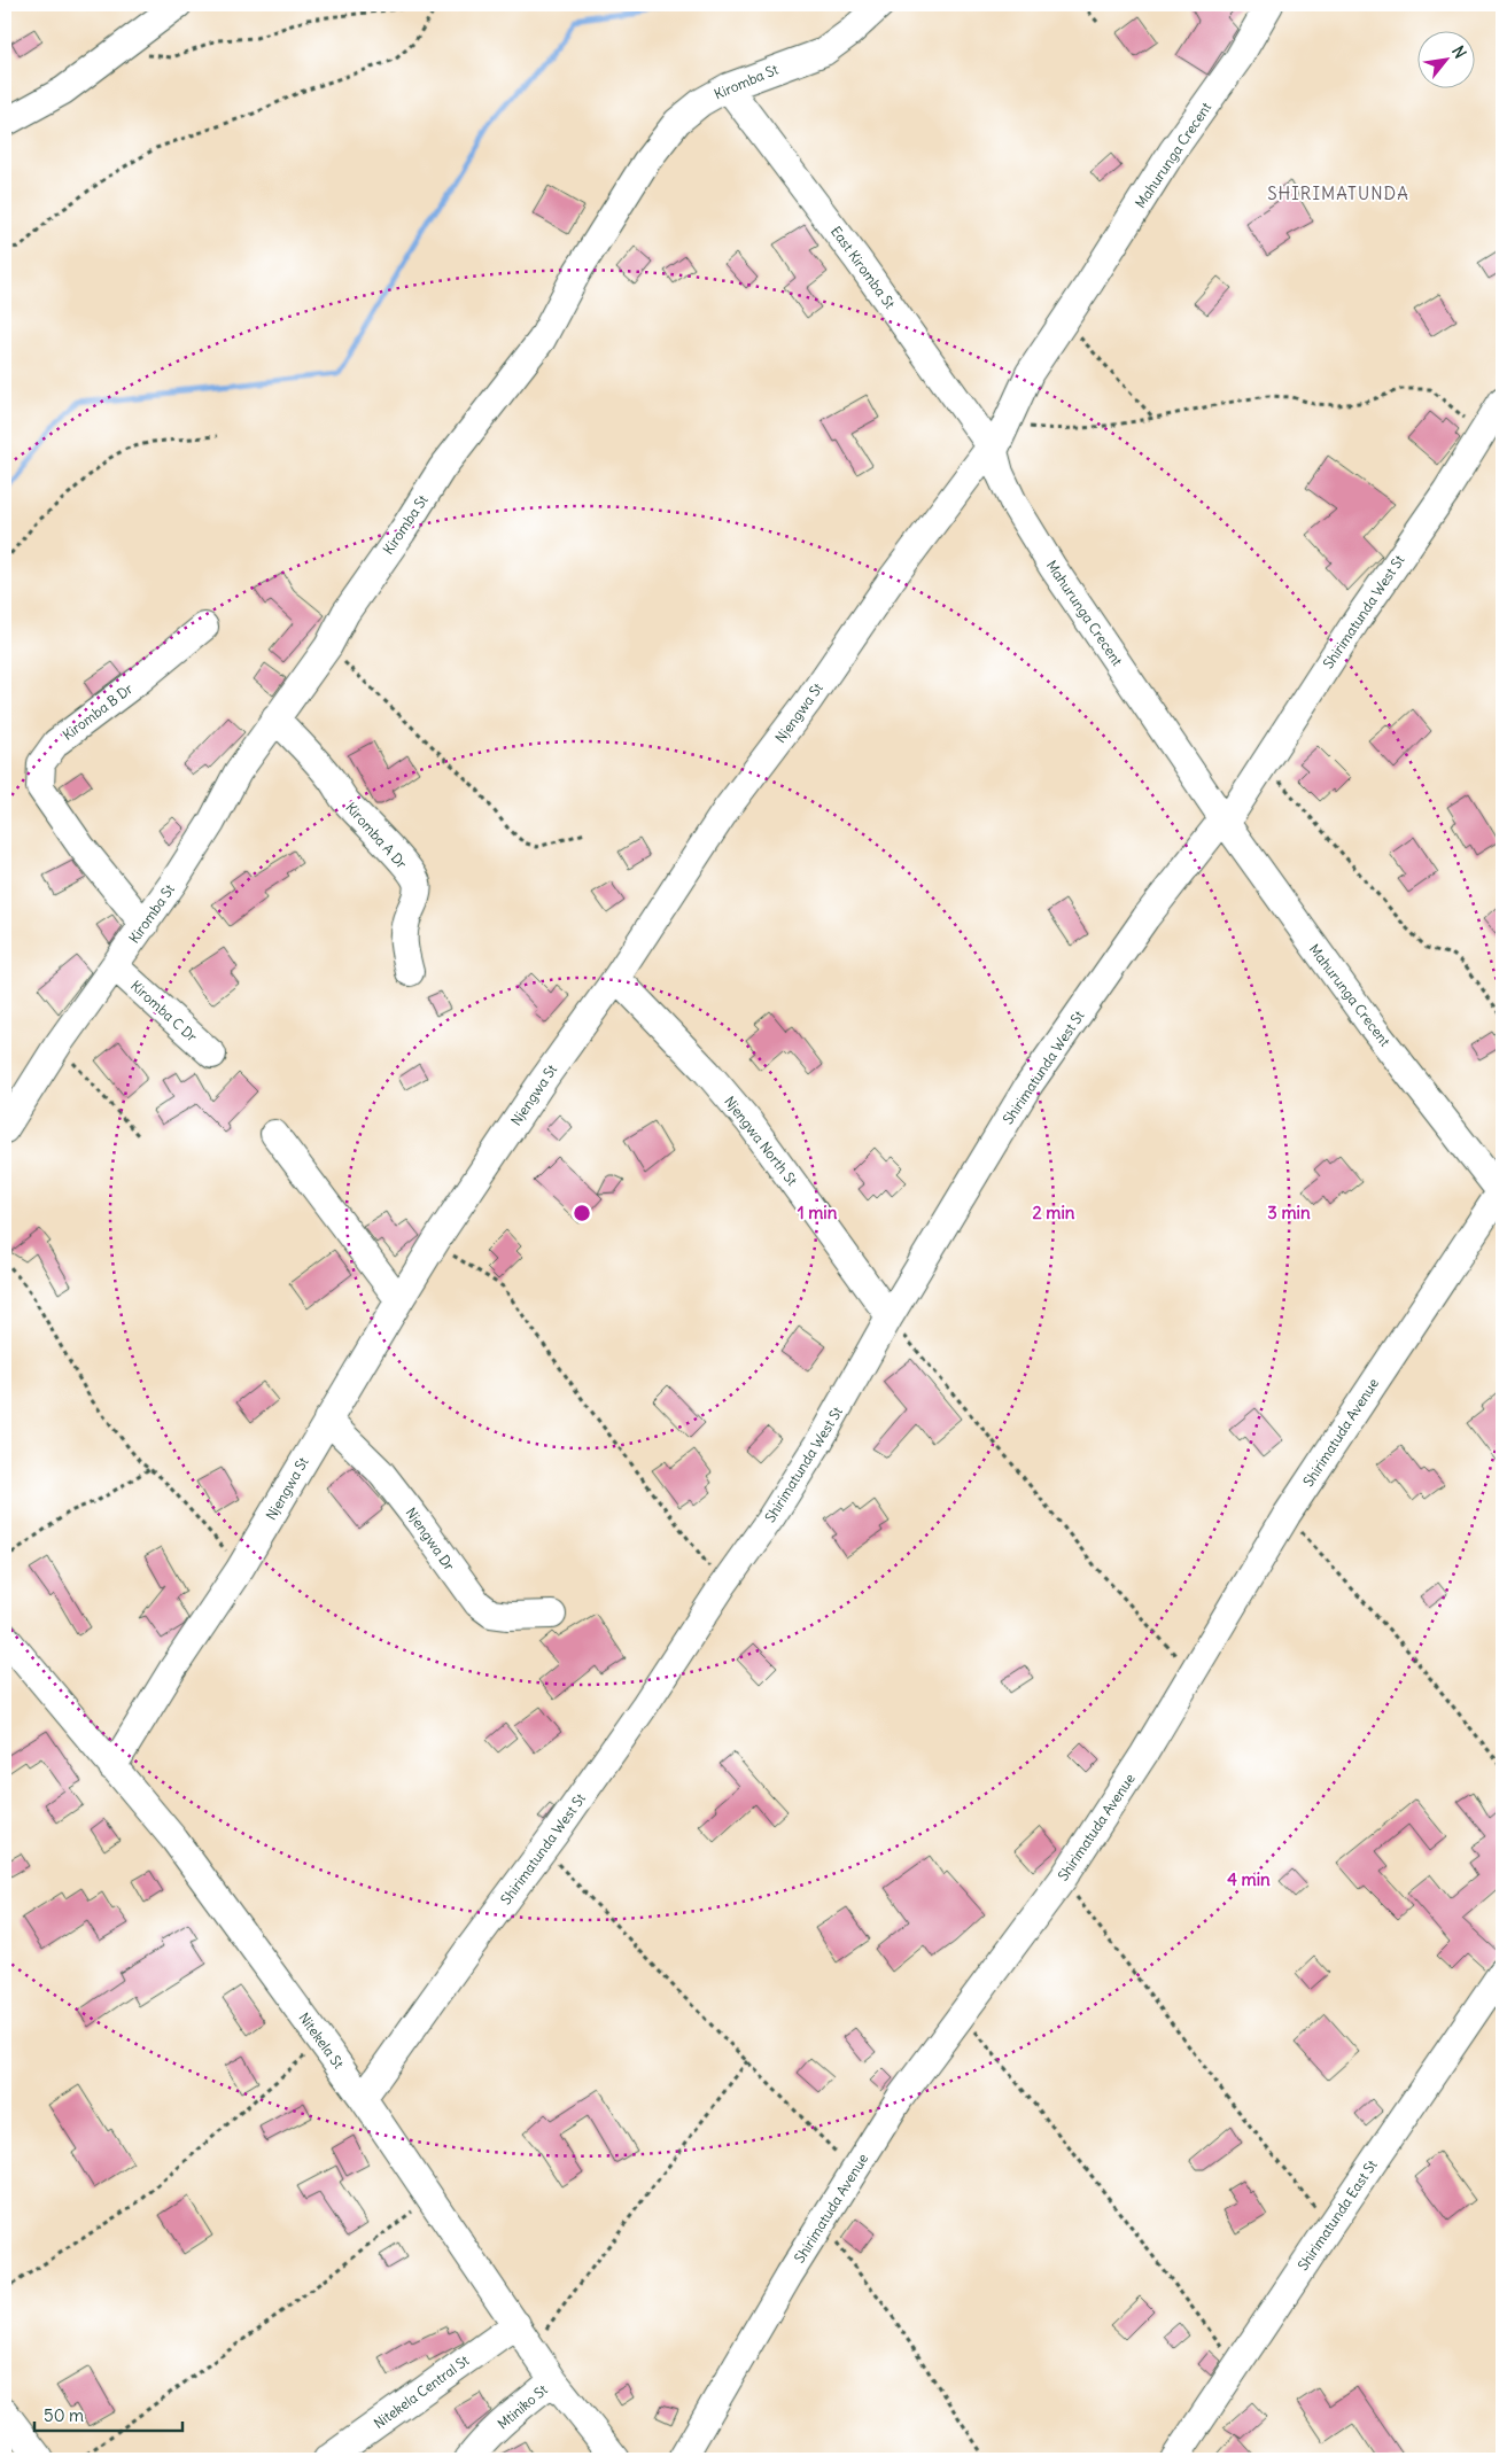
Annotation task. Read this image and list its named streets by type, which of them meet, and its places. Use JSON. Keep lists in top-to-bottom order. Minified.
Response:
{"streets":{"street":["Kiromba St","Mahurunga Crecent","East Kiromba St","Shirimatunda West St","Kiromba B Dr","Njengwa St","Kiromba A Dr","Kiromba C Dr","Njengwa North St","Shirimatuda Avenue","Njengwa Dr","Nitekela St","Shirimatunda East St","Nitekela Central St","Mtiniko St"]},"crossings":[["Kiromba St","East Kiromba St"],["Kiromba St","Kiromba B Dr"],["Kiromba St","Kiromba A Dr"],["Kiromba St","Kiromba C Dr"],["Mahurunga Crecent","East Kiromba St"],["Mahurunga Crecent","Shirimatunda West St"],["Mahurunga Crecent","Njengwa St"],["Mahurunga Crecent","Shirimatuda Avenue"],["East Kiromba St","Njengwa St"],["Shirimatunda West St","Njengwa North St"],["Shirimatunda West St","Nitekela St"],["Njengwa St","Njengwa North St"],["Njengwa St","Njengwa Dr"],["Njengwa St","Nitekela St"],["Nitekela St","Nitekela Central St"],["Nitekela St","Mtiniko St"]],"districts":["SHIRIMATUNDA"],"scale_bar":"50 m","north":"top right","rings":["1 min","2 min","3 min","4 min"]}
